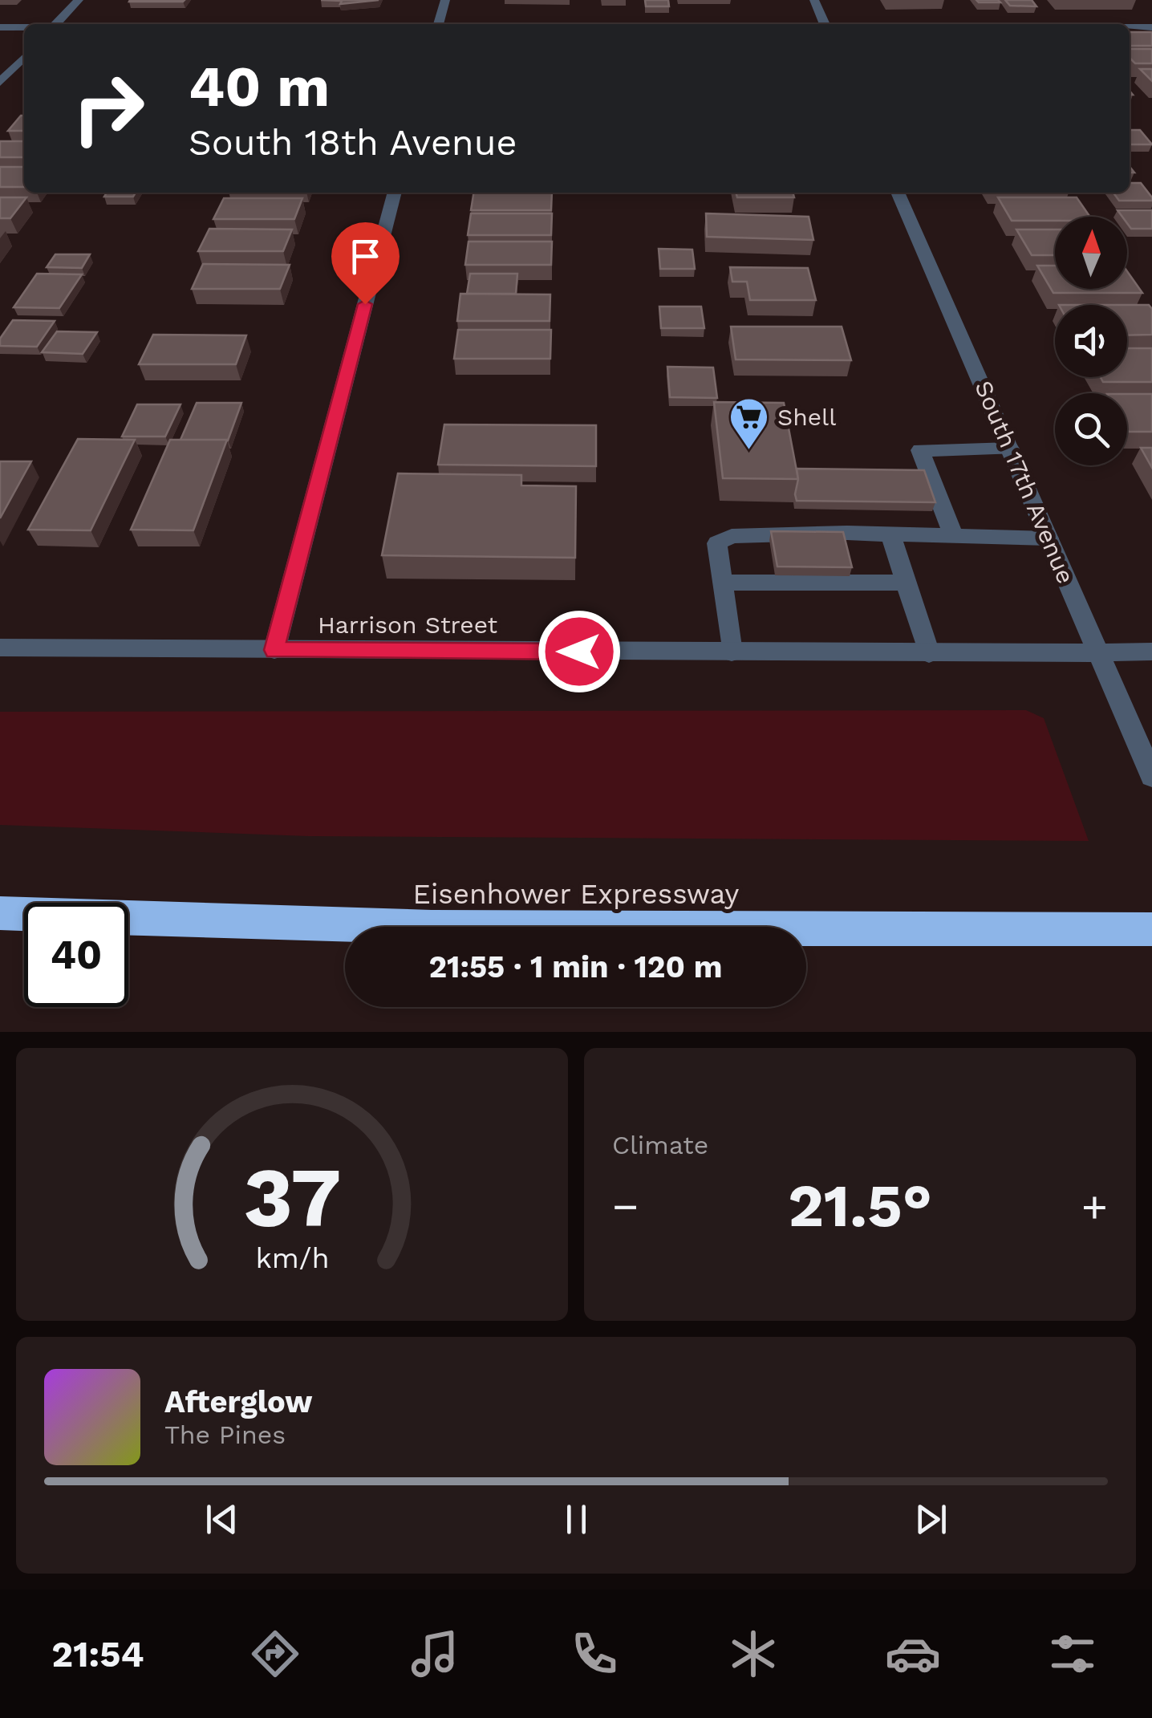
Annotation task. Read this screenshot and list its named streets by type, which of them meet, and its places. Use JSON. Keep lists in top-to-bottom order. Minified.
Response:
{"streets":{"highway":["Eisenhower Expressway"],"street":["South 17th Avenue","Harrison Street"]},"crossings":[["South 17th Avenue","Harrison Street"]],"places":{"supermarket":["Shell"]},"north":"top","page":{"turn":["40 m","South 18th Avenue"],"limit":"40","trip":"21:55 · 1 min · 120 m","tile":"Climate","heat":["−","21.5°","+"],"song":["Afterglow","The Pines"],"tabs":"21:54","gauge":["37","km/h"]}}
